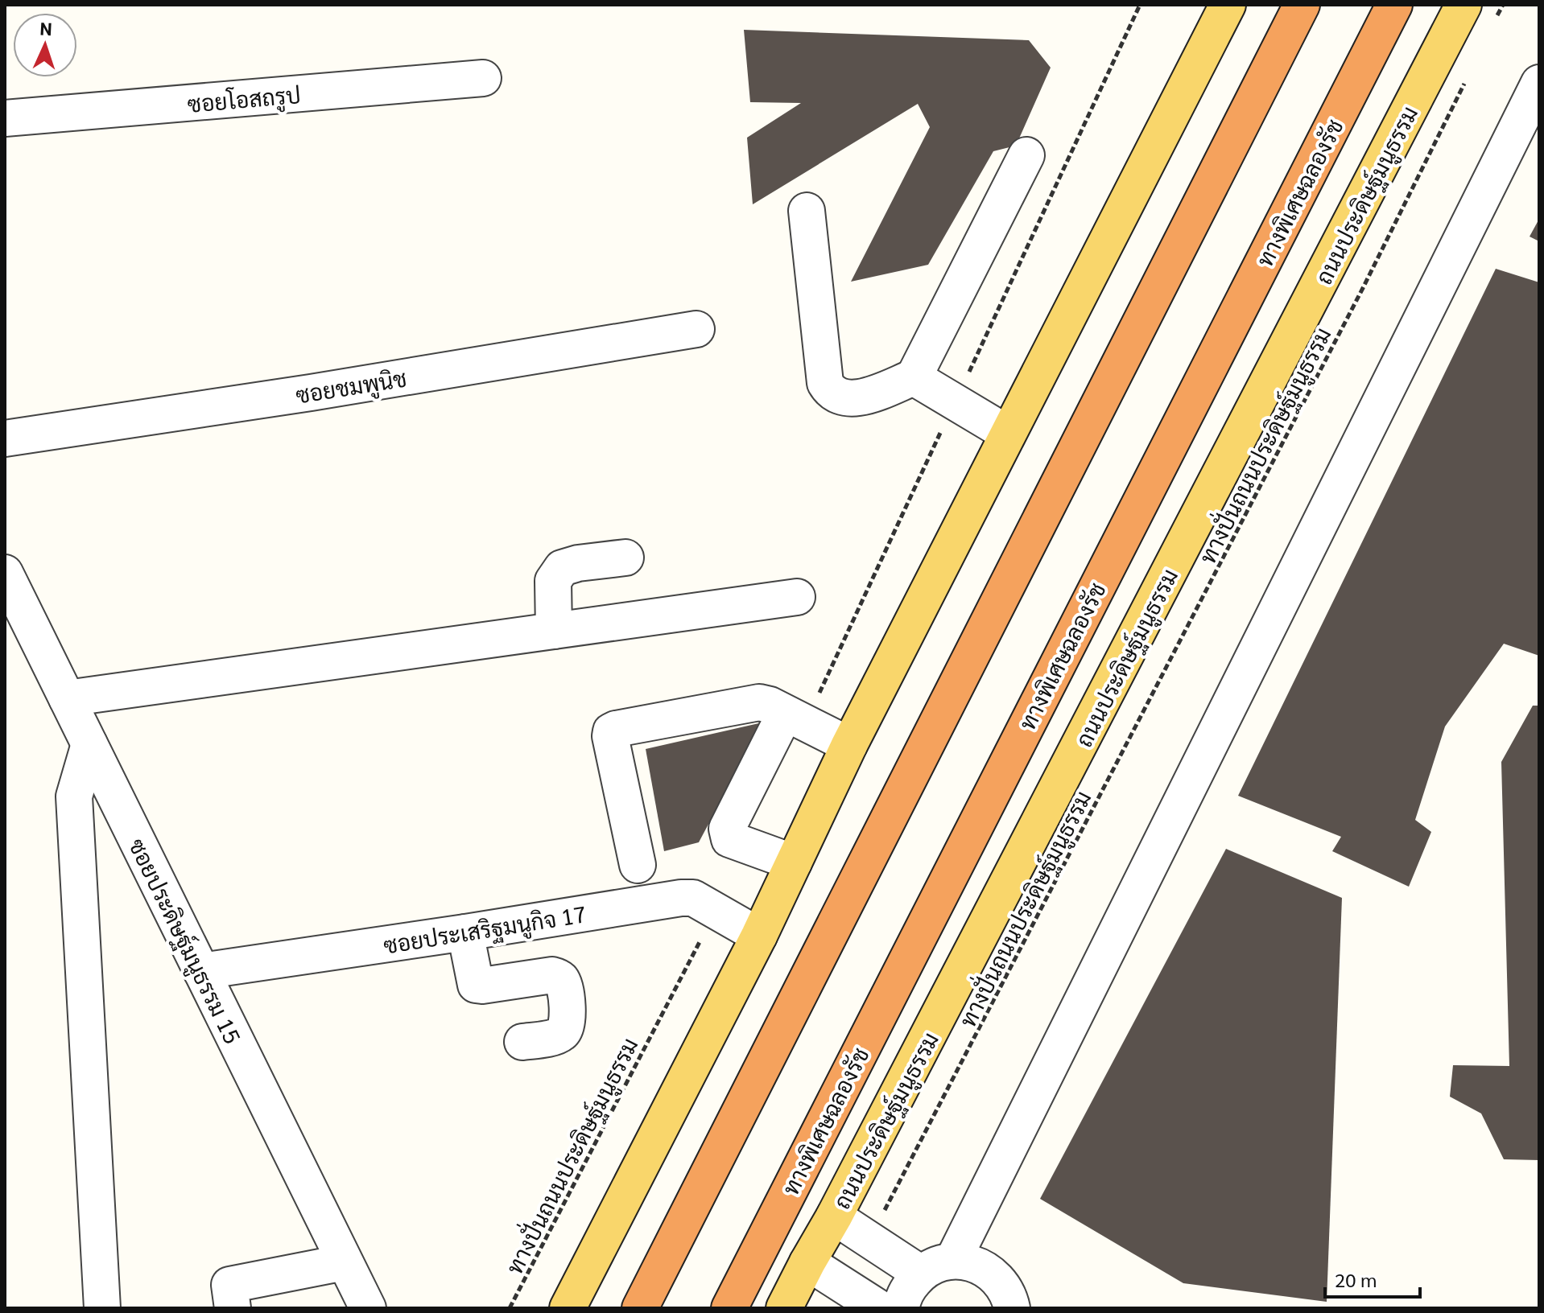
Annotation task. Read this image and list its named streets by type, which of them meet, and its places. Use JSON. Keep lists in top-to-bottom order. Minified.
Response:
{"streets":{"highway":["ทางพิเศษฉลองรัช"],"main road":["ถนนประดิษฐ์มนูธรรม"],"street":["ซอยโอสถรูป","ซอยชมพูนิช","ซอยประเสริฐมนูกิจ 17","ซอยประดิษฐ์มนูธรรม 15"],"path":["ทางปั่นถนนประดิษฐ์มนูธรรม"]},"crossings":[["ทางปั่นถนนประดิษฐ์มนูธรรม","ซอยประเสริฐมนูกิจ 17"],["ซอยประเสริฐมนูกิจ 17","ซอยประดิษฐ์มนูธรรม 15"]],"scale_bar":"20 m","north":"top"}
